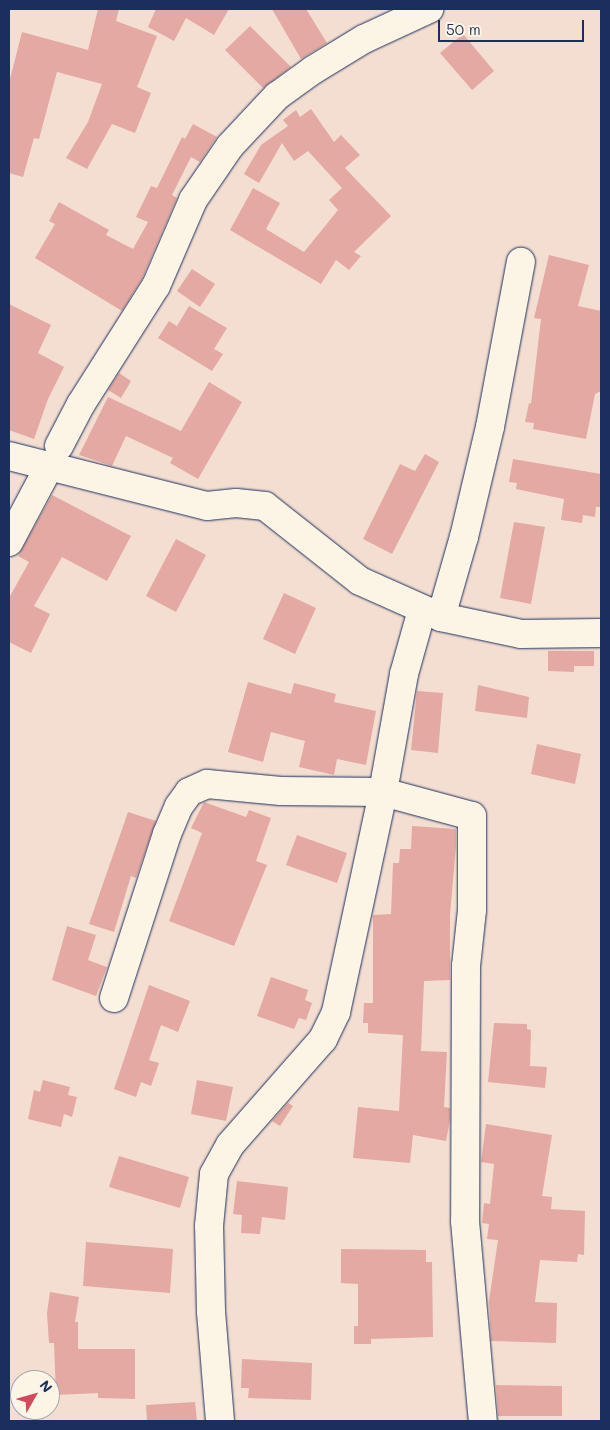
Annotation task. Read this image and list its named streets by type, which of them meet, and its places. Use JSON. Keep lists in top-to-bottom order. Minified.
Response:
{"scale_bar":"50 m","north":"top right"}
